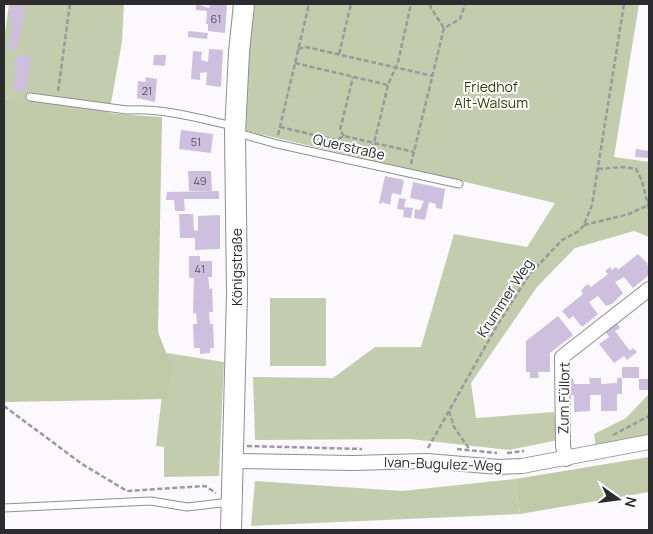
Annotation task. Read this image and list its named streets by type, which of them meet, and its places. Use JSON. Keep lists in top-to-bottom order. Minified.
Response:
{"streets":{"street":["Königstraße","Zum Füllort","Ivan-Bugulez-Weg"],"lane":["Querstraße"],"path":["Krummer Weg"]},"crossings":[["Querstraße","Königstraße"],["Königstraße","Ivan-Bugulez-Weg"],["Krummer Weg","Ivan-Bugulez-Weg"],["Zum Füllort","Ivan-Bugulez-Weg"]],"parks":["Friedhof Alt-Walsum"],"house_numbers":["61","21","51","49","41"],"north":"right"}
